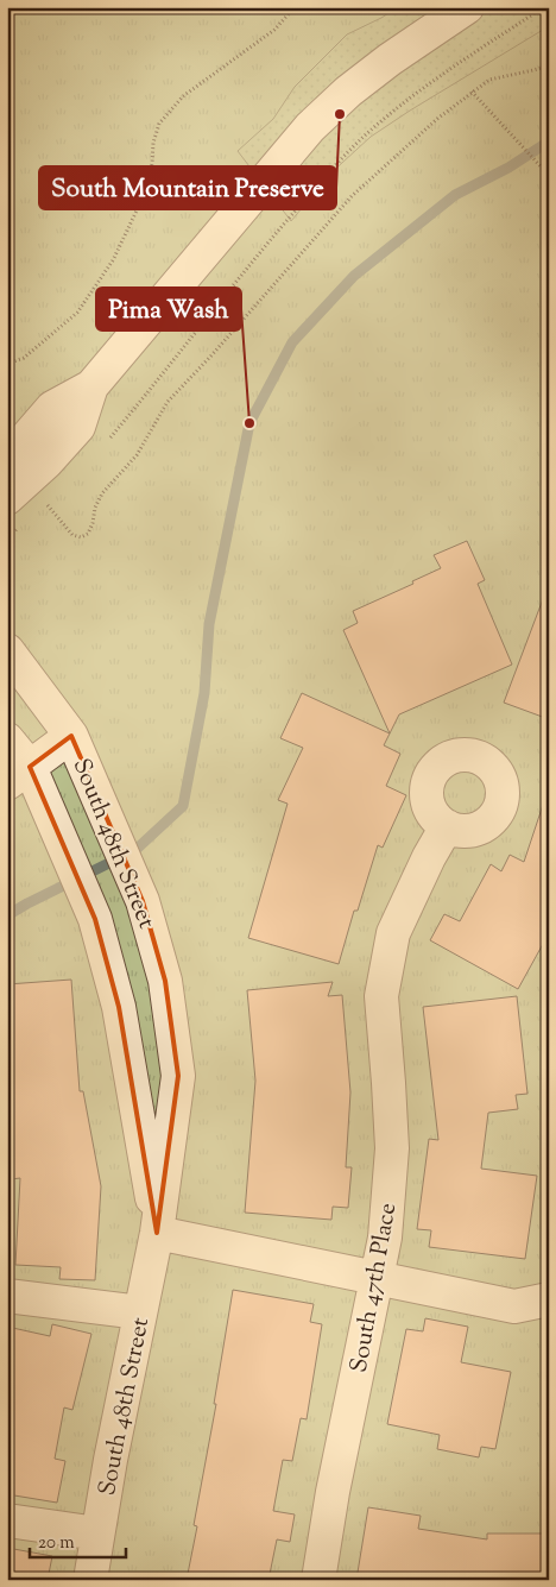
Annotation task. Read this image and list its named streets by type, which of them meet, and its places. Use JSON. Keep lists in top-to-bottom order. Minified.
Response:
{"streets":{"street":["South 48th Street","South 47th Place"]},"places":["South Mountain Preserve","Pima Wash"],"scale_bar":"20 m"}
